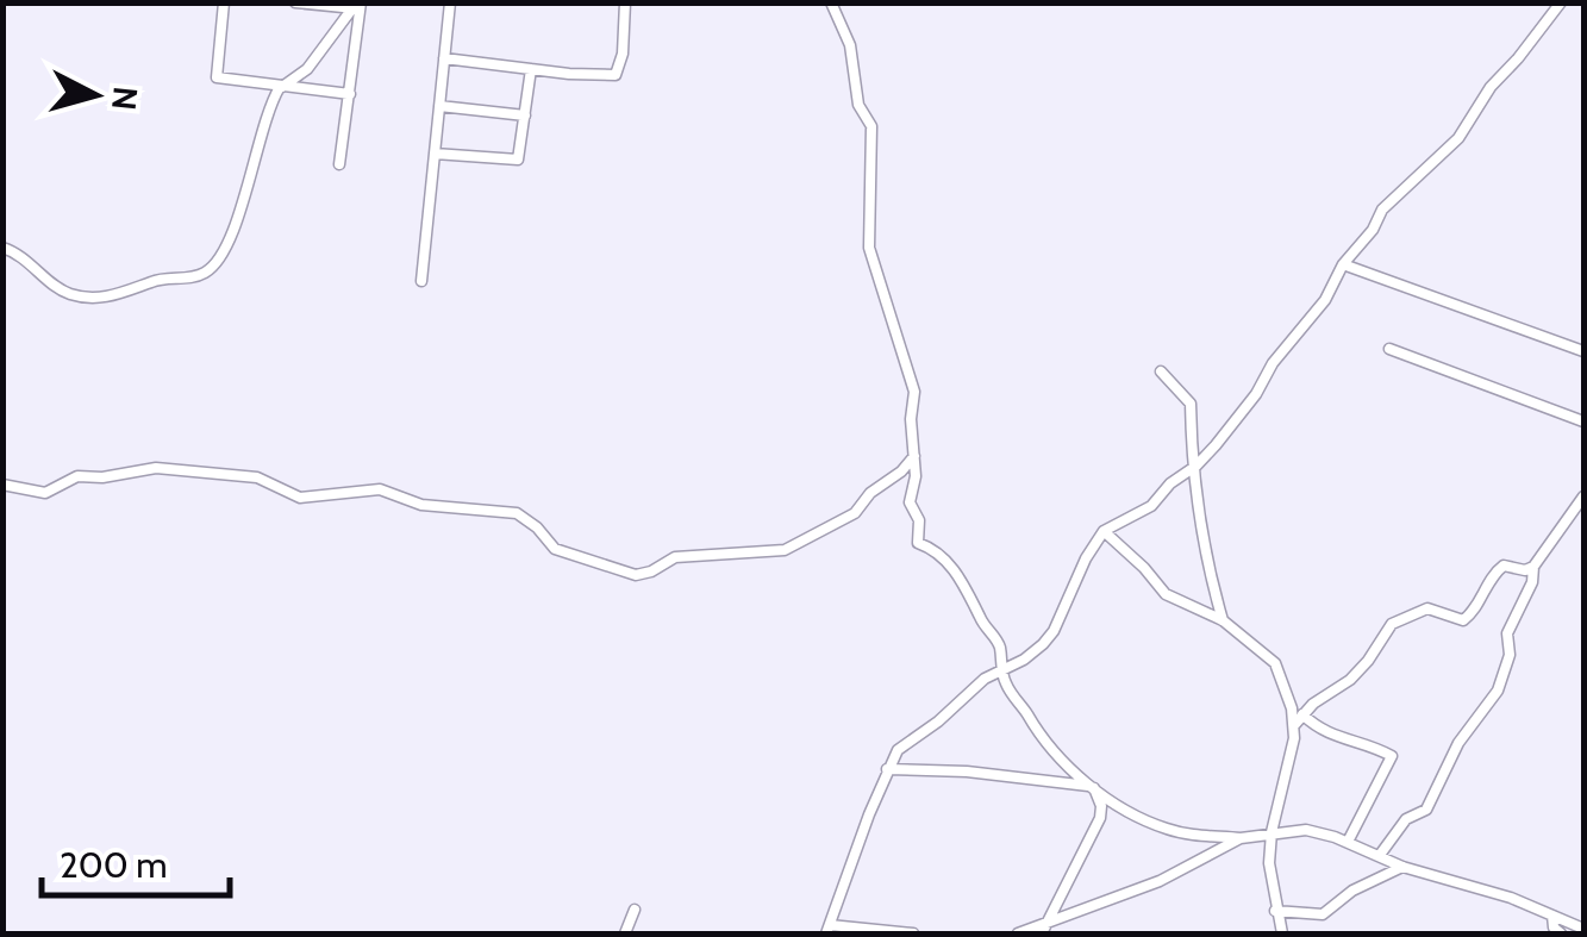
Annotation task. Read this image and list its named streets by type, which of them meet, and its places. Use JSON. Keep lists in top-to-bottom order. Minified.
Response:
{"scale_bar":"200 m","north":"right"}
